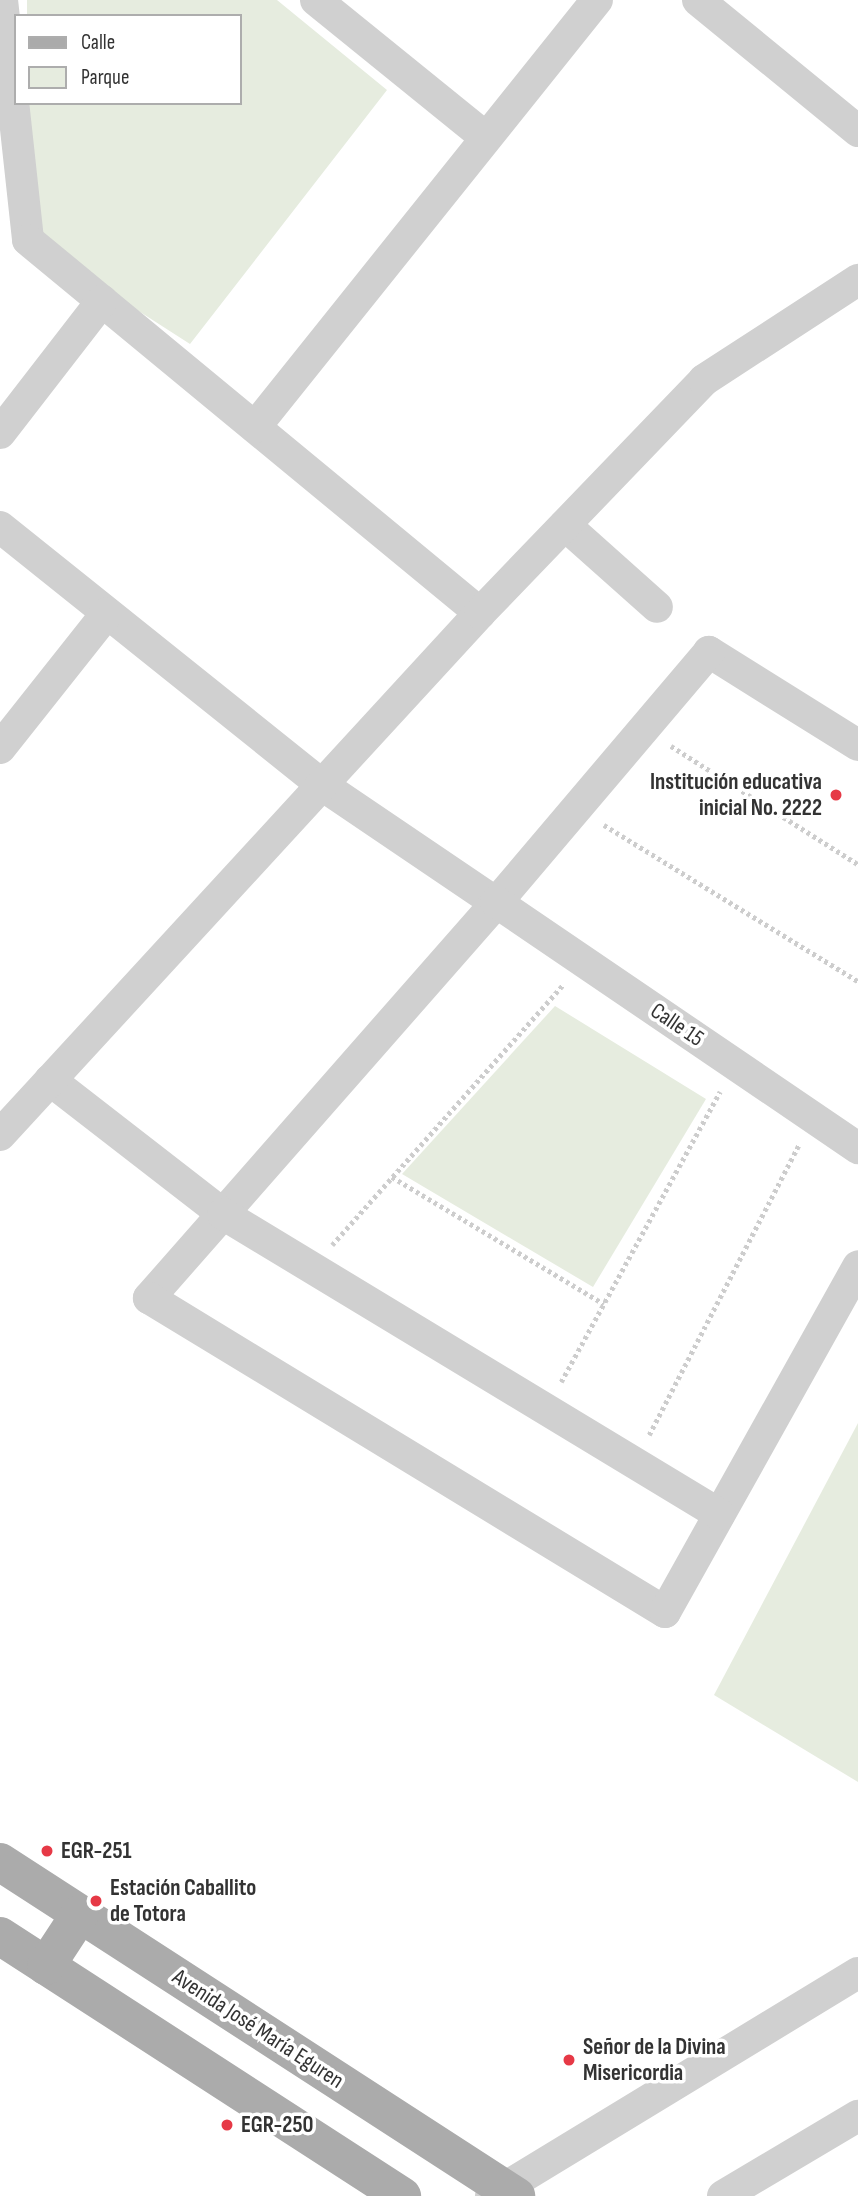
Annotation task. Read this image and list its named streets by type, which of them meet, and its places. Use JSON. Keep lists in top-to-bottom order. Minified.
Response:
{"streets":{"main road":["Avenida José María Eguren"],"street":["Calle 15"]},"places":["Institución educativa inicial No. 2222","EGR-251","Estación Caballito de Totora","Señor de la Divina Misericordia","EGR-250"],"legend":["Calle","Parque"]}
